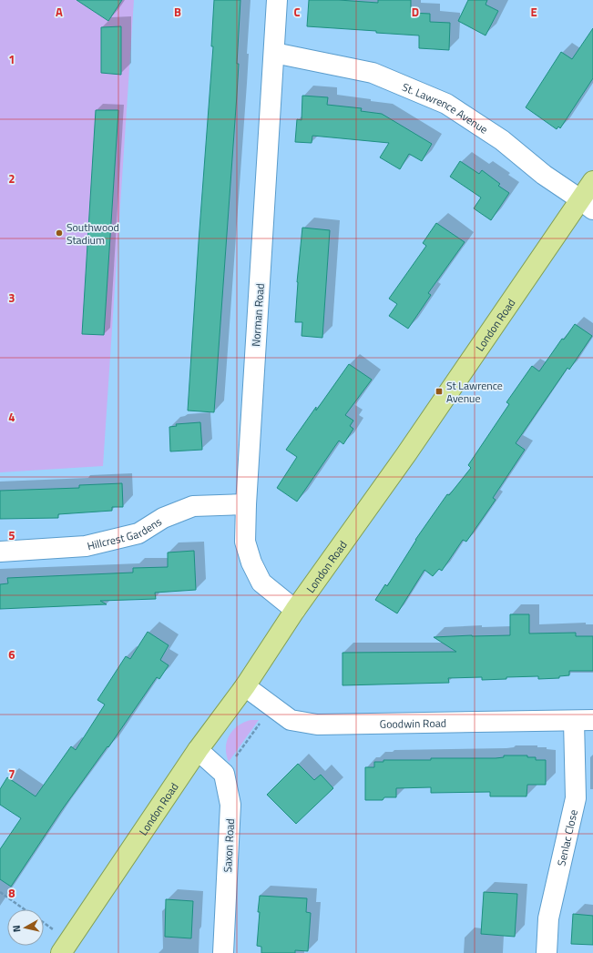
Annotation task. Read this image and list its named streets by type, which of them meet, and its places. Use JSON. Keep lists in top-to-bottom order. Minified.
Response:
{"streets":{"main road":["London Road"],"street":["St. Lawrence Avenue","Norman Road","Hillcrest Gardens","Goodwin Road","Senlac Close","Saxon Road"]},"crossings":[["St. Lawrence Avenue","Norman Road"],["St. Lawrence Avenue","London Road"],["Norman Road","London Road"],["Norman Road","Hillcrest Gardens"],["London Road","Goodwin Road"],["Goodwin Road","Senlac Close"]],"places":{"other":["Southwood Stadium"],"transit":["St Lawrence Avenue"]},"north":"left","grid":{"columns":["A","B","C","D","E"],"rows":["1","2","3","4","5","6","7","8"]}}
